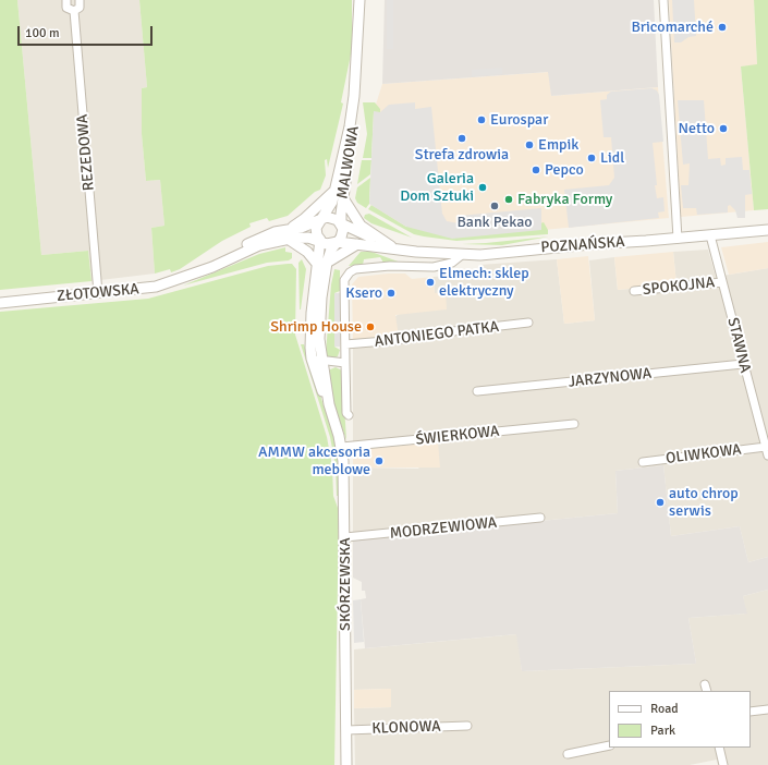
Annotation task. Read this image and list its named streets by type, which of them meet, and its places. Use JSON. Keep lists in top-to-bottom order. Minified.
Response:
{"streets":{"street":["REZEDOWA","MALWOWA","POZNAŃSKA","SPOKOJNA","ZŁOTOWSKA","ANTONIEGO PATKA","STAWNA","JARZYNOWA","ŚWIERKOWA","OLIWKOWA","MODRZEWIOWA","SKÓRZEWSKA","KLONOWA"]},"crossings":[["REZEDOWA","ZŁOTOWSKA"],["MALWOWA","POZNAŃSKA"],["MALWOWA","ZŁOTOWSKA"],["MALWOWA","SKÓRZEWSKA"],["POZNAŃSKA","ZŁOTOWSKA"],["POZNAŃSKA","STAWNA"],["POZNAŃSKA","SKÓRZEWSKA"],["SPOKOJNA","STAWNA"],["ZŁOTOWSKA","SKÓRZEWSKA"],["STAWNA","JARZYNOWA"],["STAWNA","OLIWKOWA"],["ŚWIERKOWA","SKÓRZEWSKA"],["MODRZEWIOWA","SKÓRZEWSKA"],["SKÓRZEWSKA","KLONOWA"]],"places":["Bricomarché","Eurospar","Netto","Strefa zdrowia","Empik","Lidl","Pepco","Galeria Dom Sztuki","Fabryka Formy","Bank Pekao","Elmech: sklep elektryczny","Ksero","Shrimp House","AMMW akcesoria meblowe","auto chrop serwis"],"legend":["Road","Park"],"scale_bar":"100 m"}
